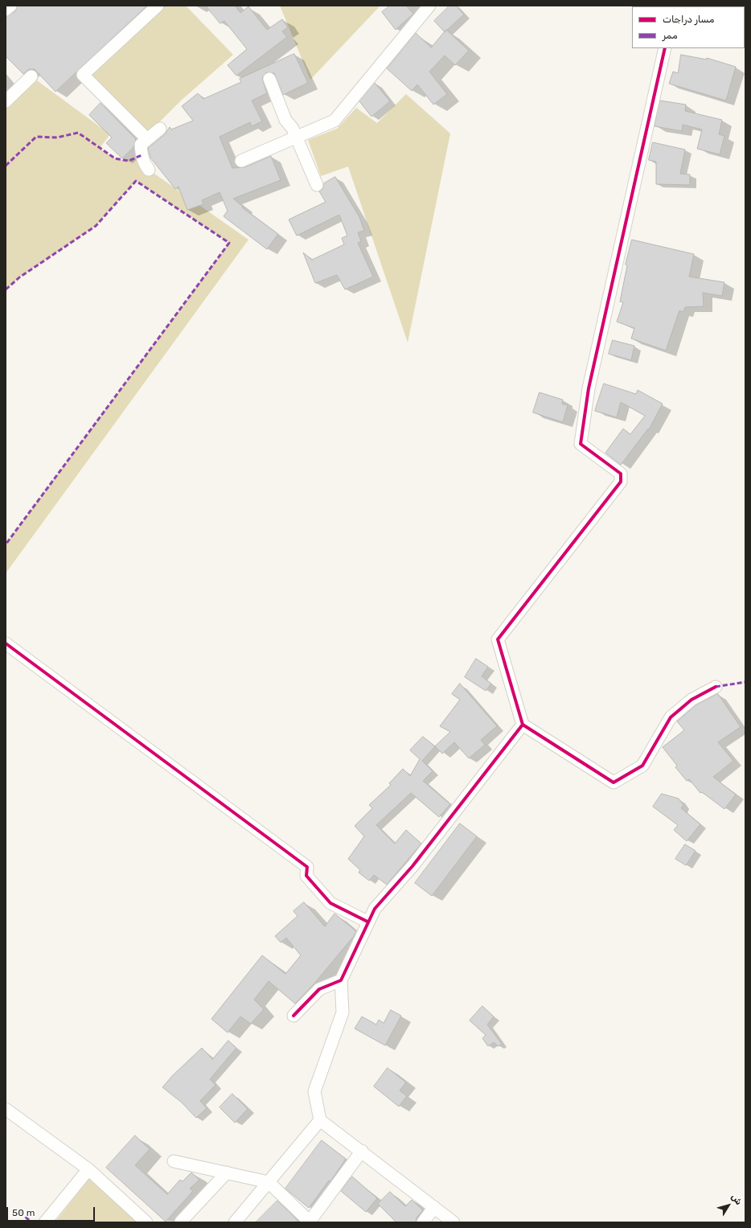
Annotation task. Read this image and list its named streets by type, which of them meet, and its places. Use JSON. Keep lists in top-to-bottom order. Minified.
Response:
{"legend":["مسار دراجات","ممر"],"scale_bar":"50 m","north":"top right"}
